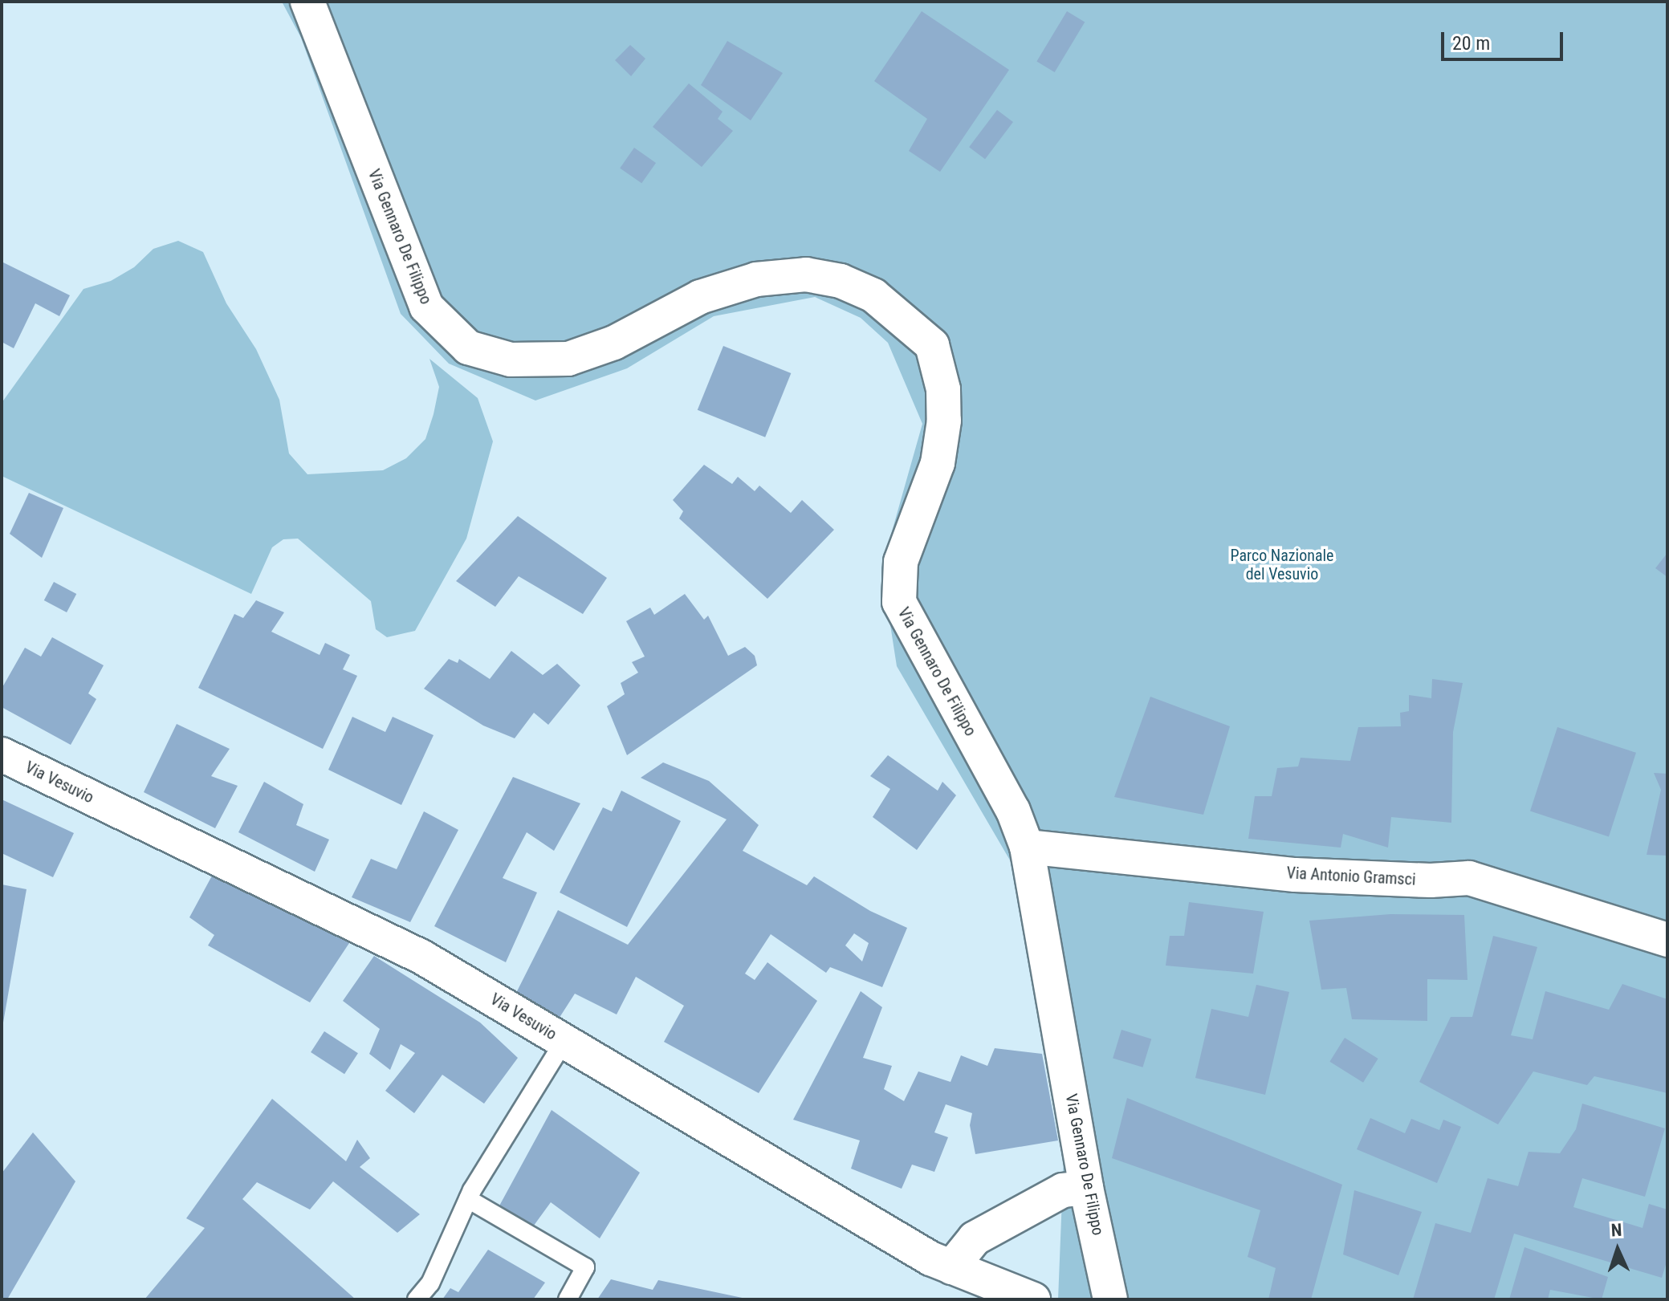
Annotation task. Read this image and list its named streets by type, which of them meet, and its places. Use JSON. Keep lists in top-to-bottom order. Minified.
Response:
{"streets":{"street":["Via Gennaro De Filippo","Via Vesuvio","Via Antonio Gramsci"]},"crossings":[["Via Gennaro De Filippo","Via Antonio Gramsci"]],"parks":["Parco Nazionale del Vesuvio"],"scale_bar":"20 m","north":"top"}
